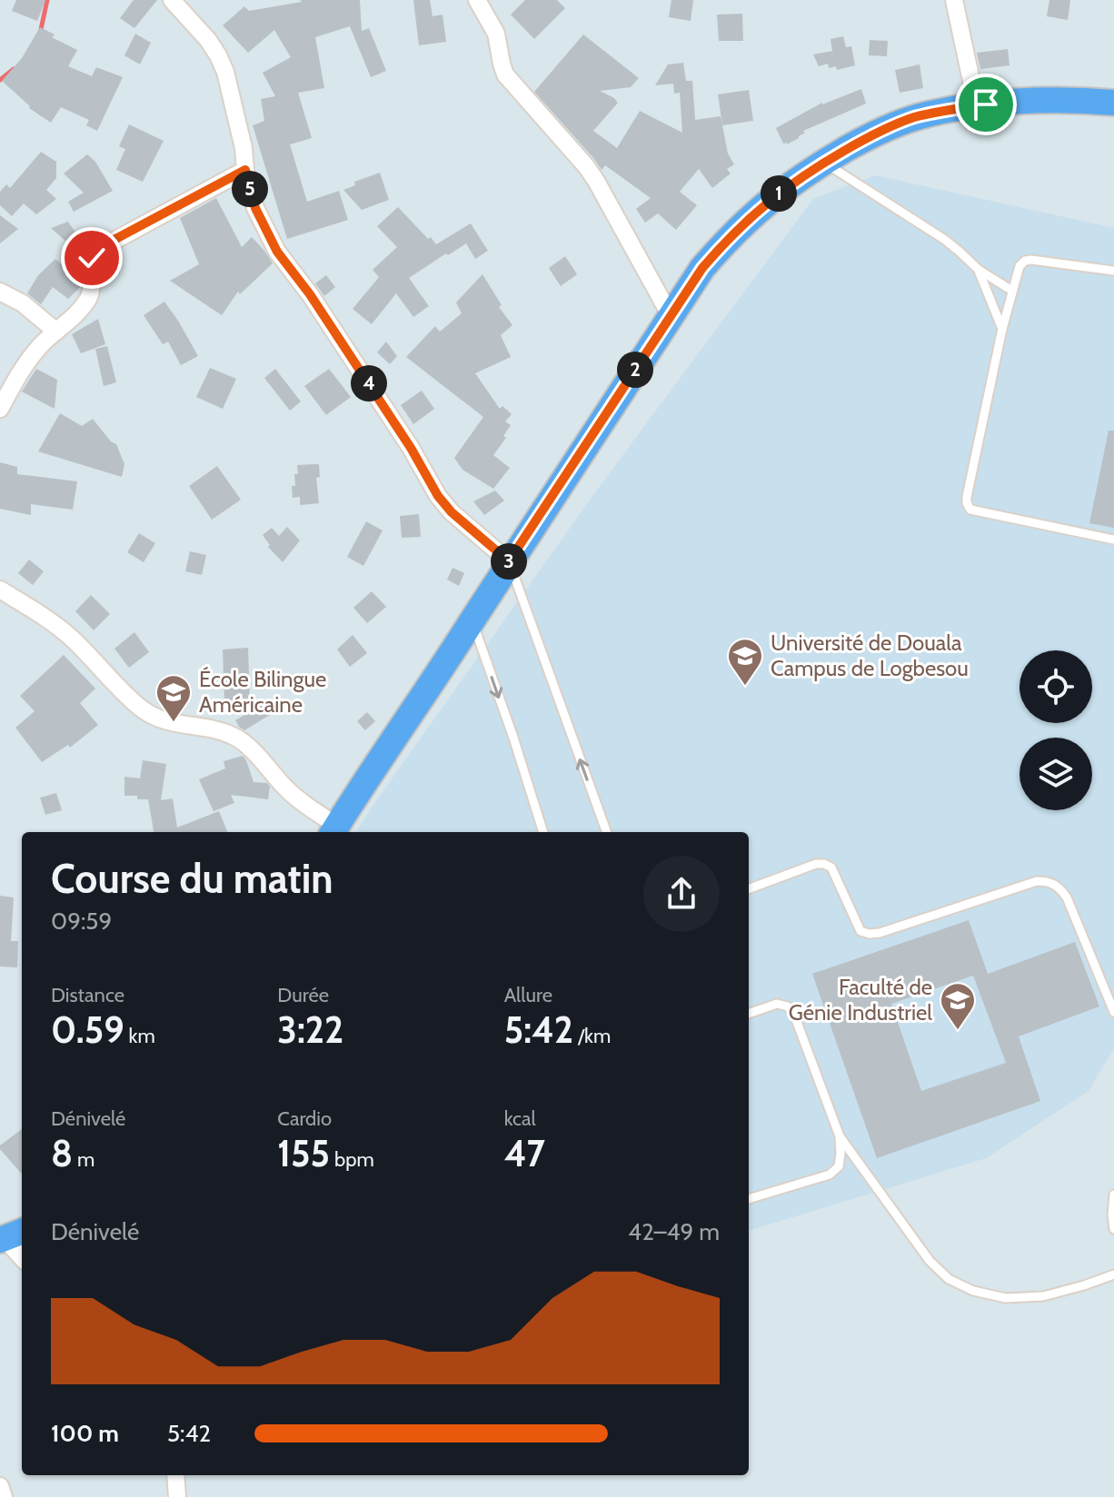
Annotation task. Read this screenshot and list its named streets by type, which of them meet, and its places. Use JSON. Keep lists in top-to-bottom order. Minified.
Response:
{"places":{"school or university":["Université de Douala Campus de Logbesou","École Bilingue Américaine","Faculté de Génie Industriel"]},"page":{"pins":["5","1","2","4","3"],"heading":["Course du matin","09:59"],"stats":[["Distance","0.59 km"],["Durée","3:22"],["Allure","5:42 /km"],["Dénivelé","8 m"],["Cardio","155 bpm"],["kcal","47"]],"chart":["Dénivelé","42–49 m"],"list":[{"name":"100 m","note":"5:42"}]}}
